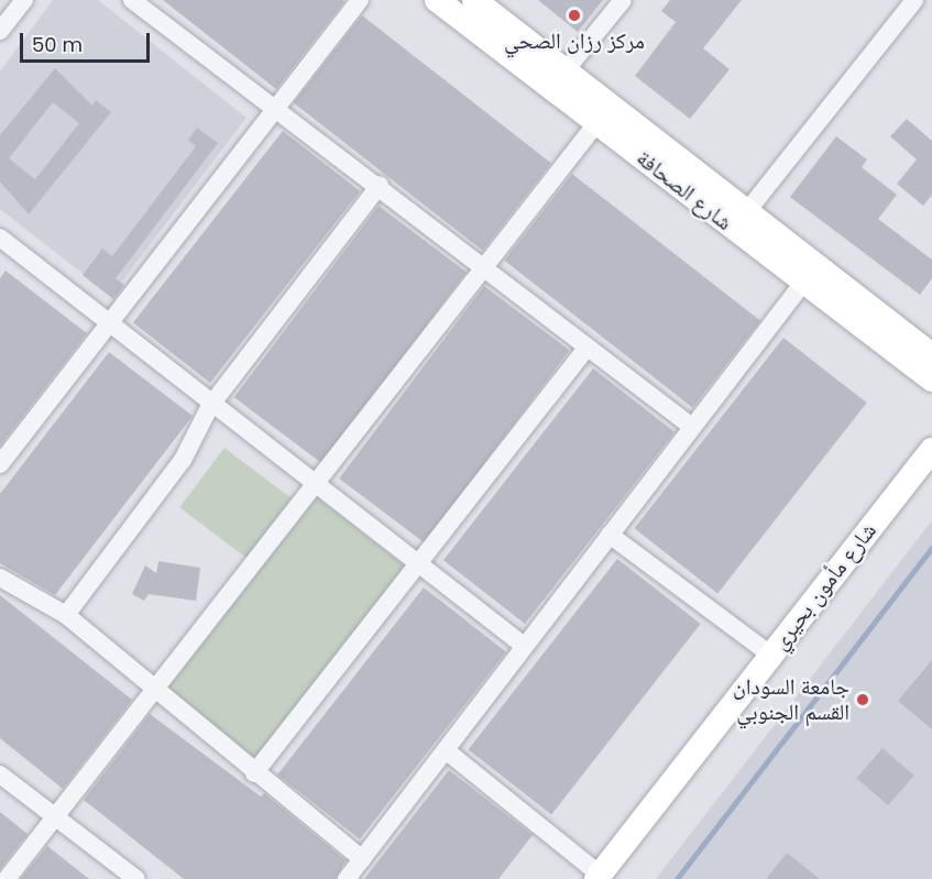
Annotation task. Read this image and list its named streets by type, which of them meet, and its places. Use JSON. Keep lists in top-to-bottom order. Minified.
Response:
{"streets":{"main road":["شارع الصحافة","شارع مأمون بحيري"]},"places":["مركز رزان الصحي","جامعة السودان القسم الجنوبي"],"scale_bar":"50 m"}
